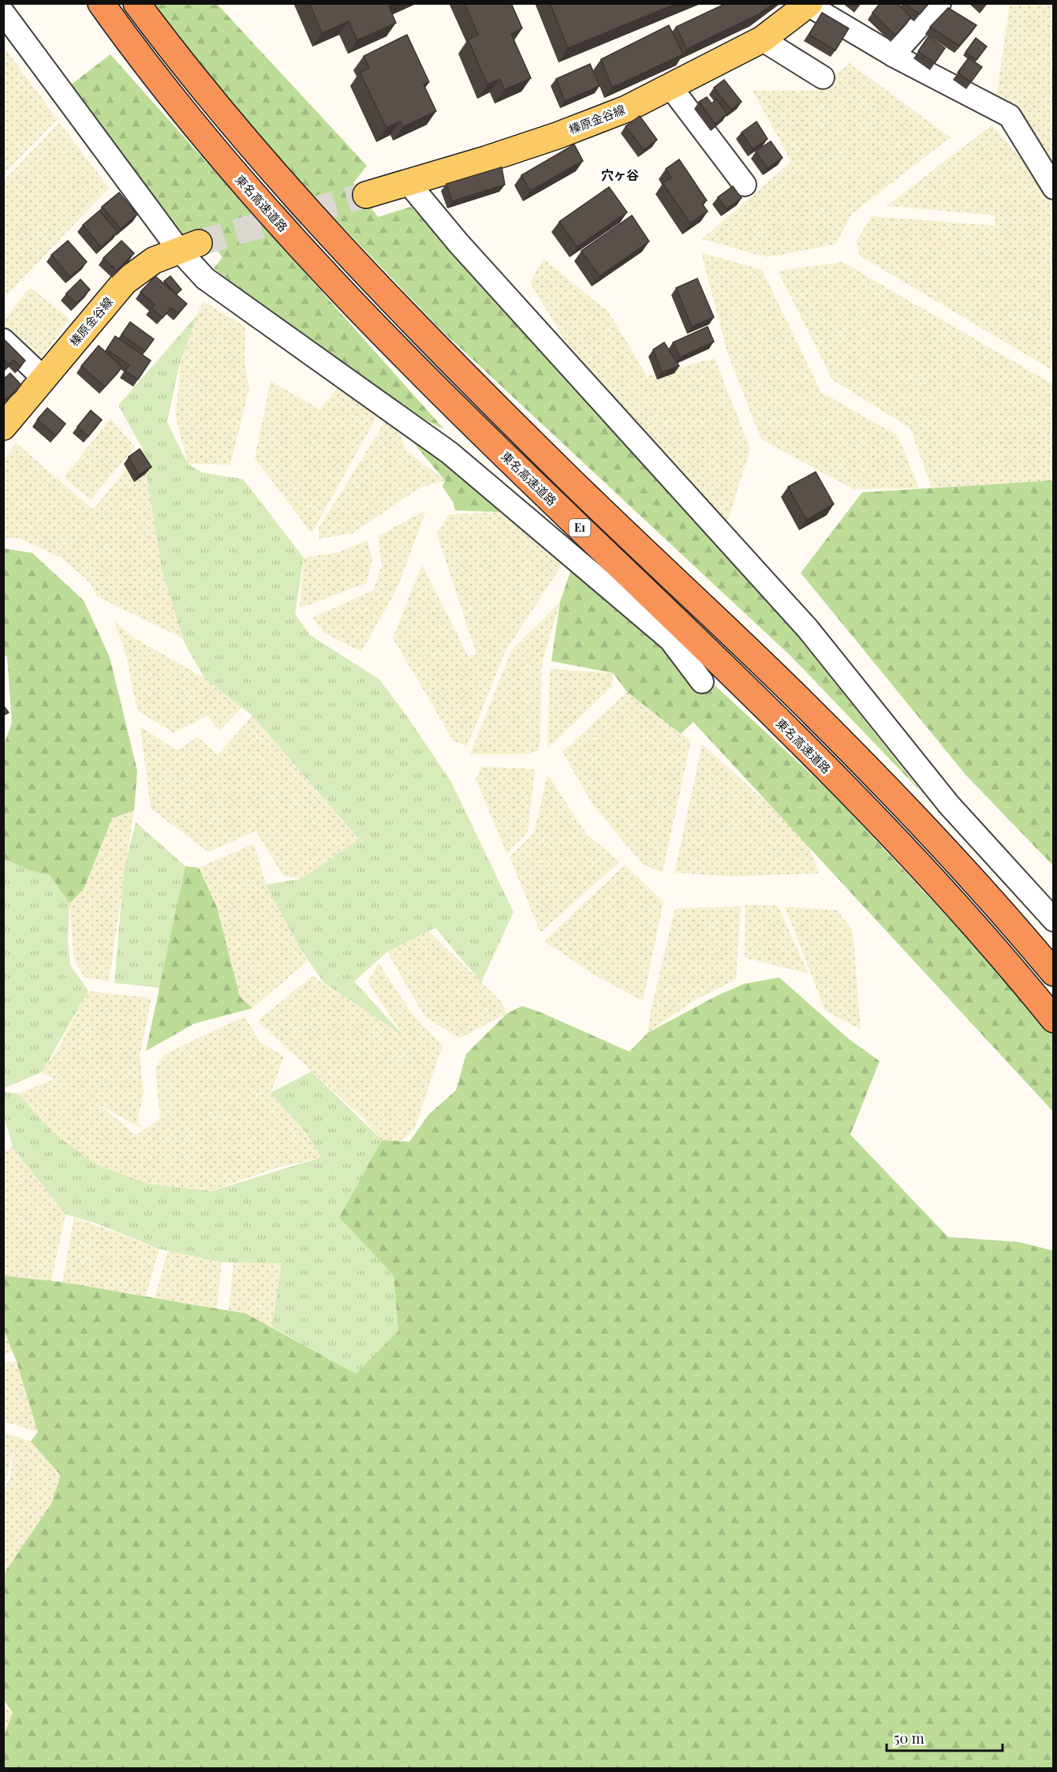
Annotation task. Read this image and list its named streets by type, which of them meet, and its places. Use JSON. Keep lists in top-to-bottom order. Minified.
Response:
{"streets":{"highway":["東名高速道路","E1"],"main road":["榛原金谷線"]},"districts":["穴ヶ谷"],"scale_bar":"50 m"}
